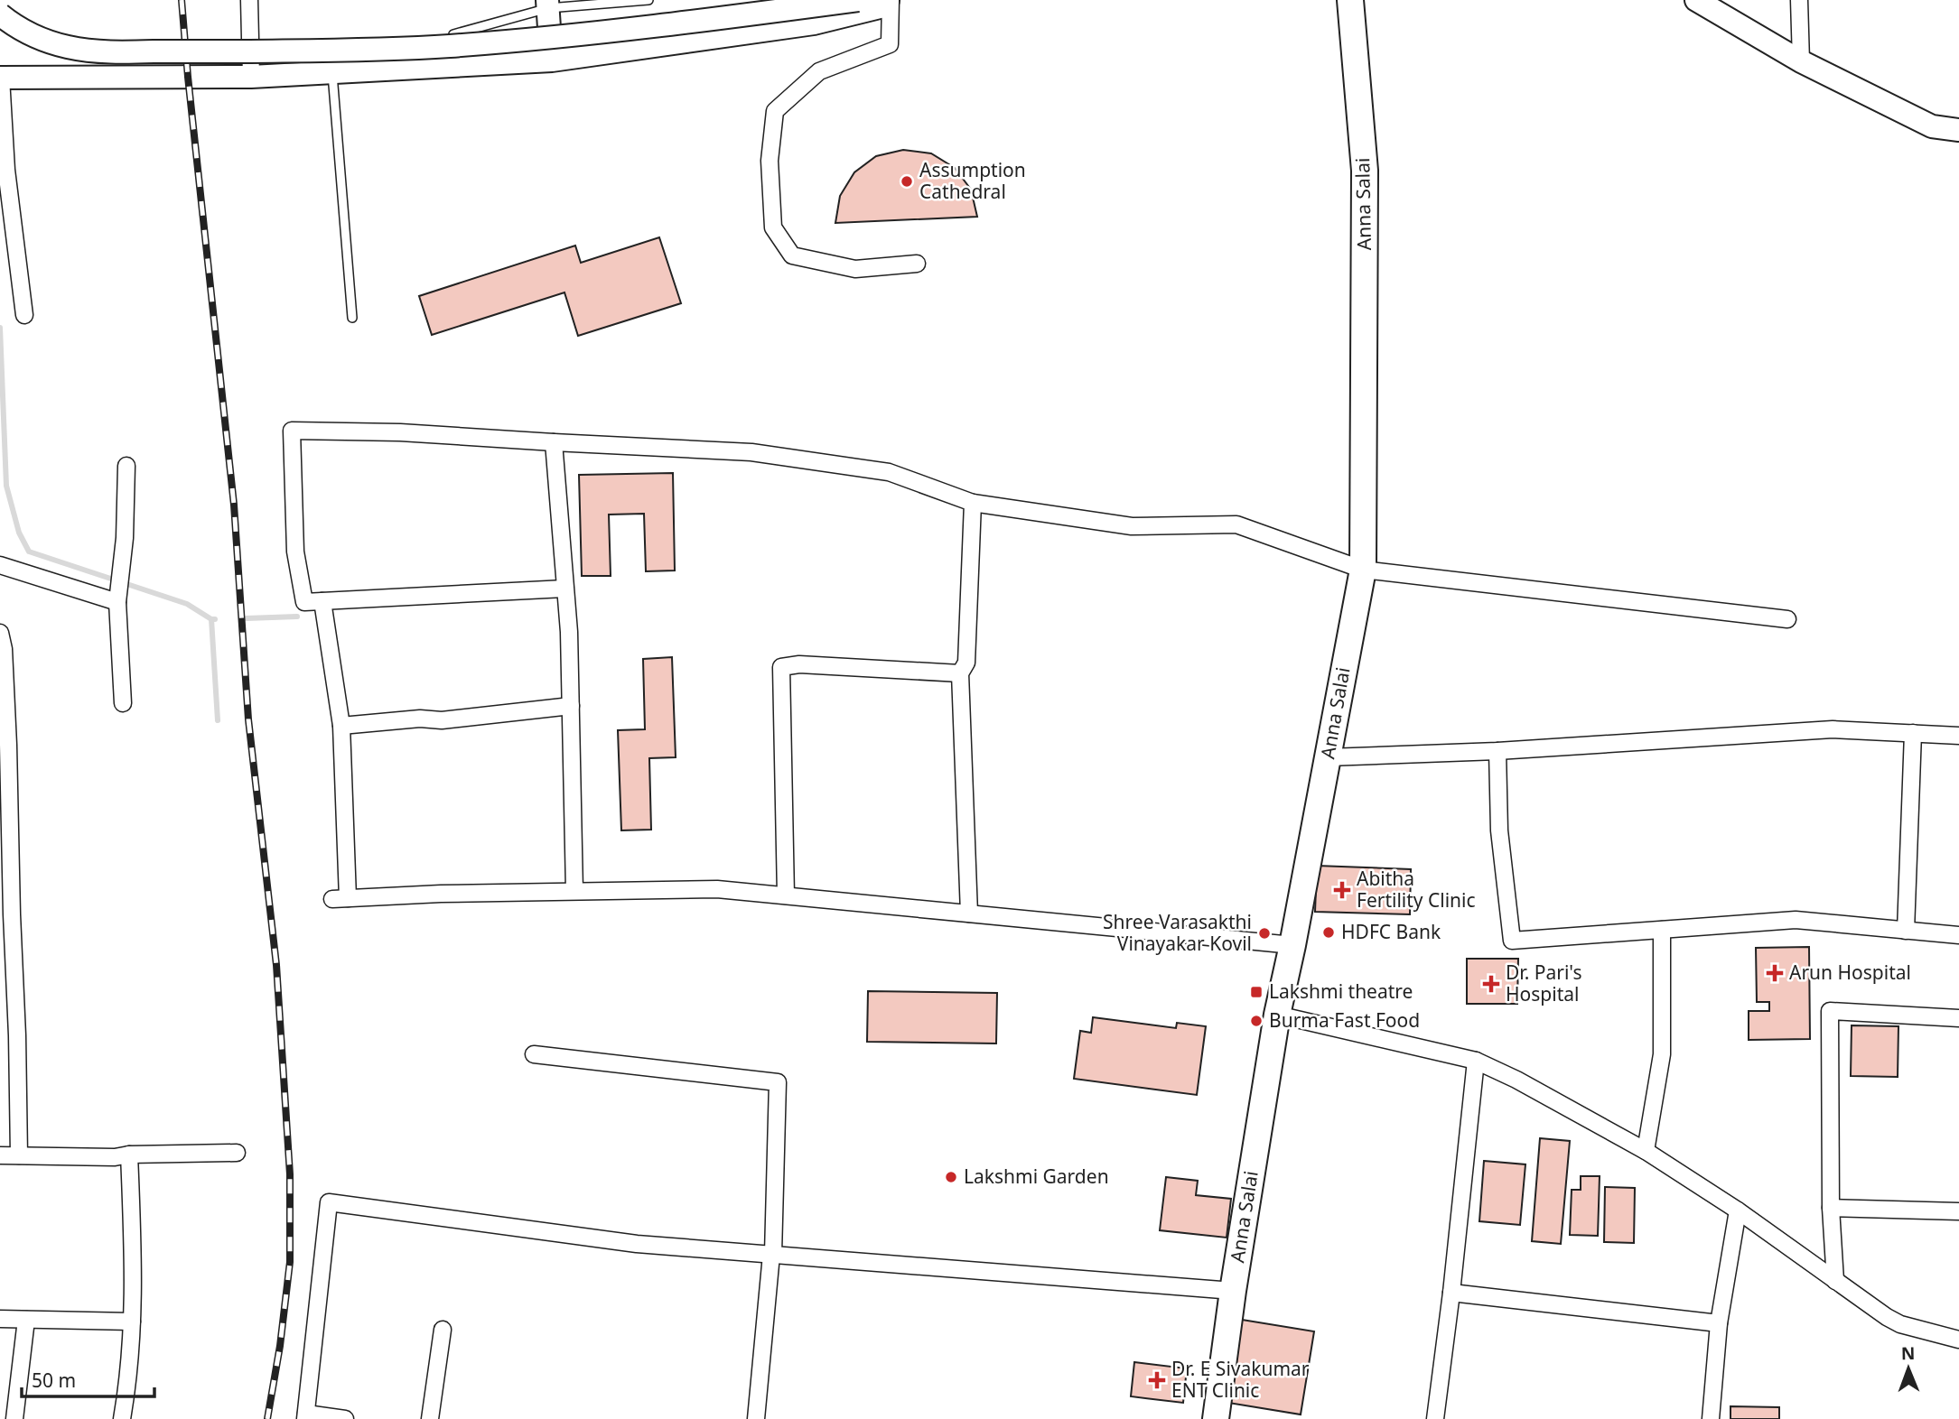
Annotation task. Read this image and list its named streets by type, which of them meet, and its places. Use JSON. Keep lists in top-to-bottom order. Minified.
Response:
{"streets":{"main road":["Anna Salai"]},"places":{"other":["Assumption Cathedral","HDFC Bank","Shree Varasakthi Vinayakar Kovil","Burma Fast Food","Lakshmi Garden"],"health":["Abitha Fertility Clinic","Arun Hospital","Dr. Pari's Hospital","Dr. E Sivakumar ENT Clinic"],"transit":["Lakshmi theatre"]},"scale_bar":"50 m","north":"top"}
